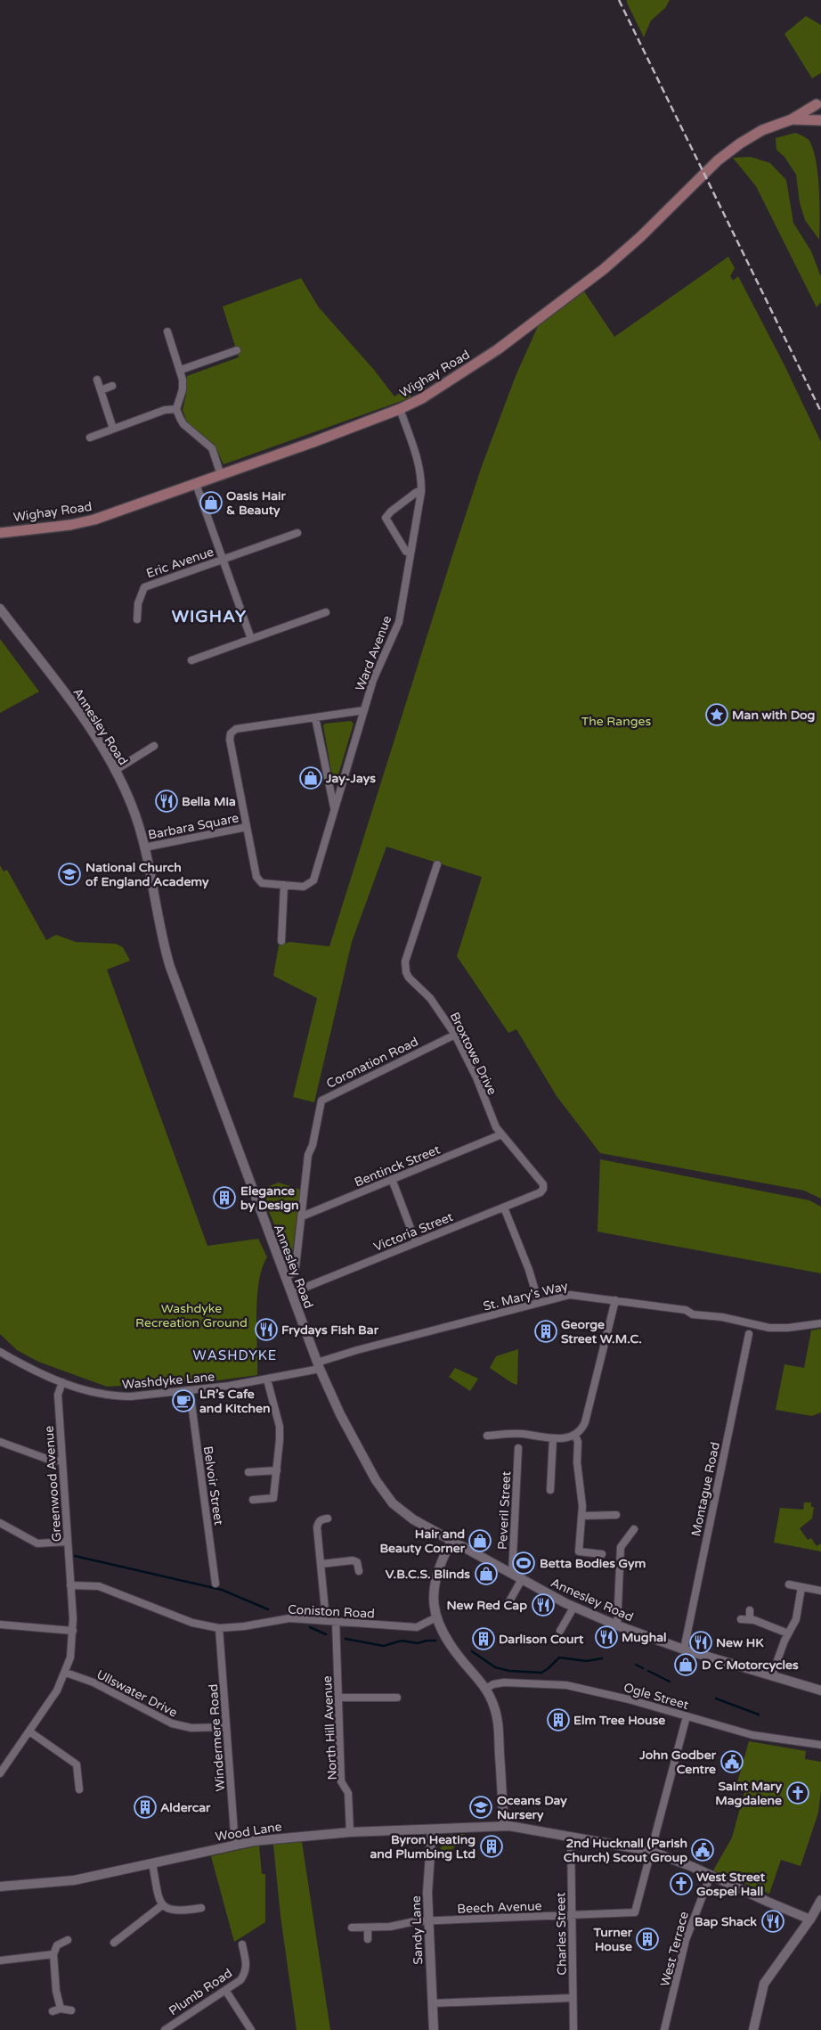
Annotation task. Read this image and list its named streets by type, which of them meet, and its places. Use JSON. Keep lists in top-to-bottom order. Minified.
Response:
{"streets":{"main road":["Wighay Road"],"street":["Eric Avenue","Ward Avenue","Annesley Road","Barbara Square","Broxtowe Drive","Coronation Road","Bentinck Street","Victoria Street","St. Mary's Way","Washdyke Lane","Greenwood Avenue","Belvoir Street","Montague Road","Peveril Street","Coniston Road","Ullswater Drive","Ogle Street","North Hill Avenue","Windermere Road","Wood Lane","Beech Avenue","Sandy Lane","Charles Street","West Terrace","Plumb Road"]},"crossings":[["Wighay Road","Ward Avenue"],["Ward Avenue","Barbara Square"],["Annesley Road","Barbara Square"],["Annesley Road","Coronation Road"],["Annesley Road","Victoria Street"],["Annesley Road","St. Mary's Way"],["Annesley Road","Washdyke Lane"],["Annesley Road","Montague Road"],["Annesley Road","Peveril Street"],["Broxtowe Drive","Coronation Road"],["Broxtowe Drive","Bentinck Street"],["Broxtowe Drive","Victoria Street"],["Coronation Road","Bentinck Street"],["St. Mary's Way","Washdyke Lane"],["Washdyke Lane","Greenwood Avenue"],["Washdyke Lane","Belvoir Street"],["Greenwood Avenue","Coniston Road"],["Greenwood Avenue","Ullswater Drive"],["Coniston Road","North Hill Avenue"],["Coniston Road","Windermere Road"],["Ullswater Drive","Windermere Road"],["North Hill Avenue","Wood Lane"],["Windermere Road","Wood Lane"],["Wood Lane","Beech Avenue"],["Wood Lane","Sandy Lane"],["Wood Lane","Charles Street"],["Wood Lane","West Terrace"],["Beech Avenue","Sandy Lane"],["Beech Avenue","Charles Street"]],"districts":["WIGHAY","WASHDYKE"],"parks":["The Ranges","Washdyke Recreation Ground"],"places":{"shop":["Oasis Hair & Beauty","Jay-Jays","Hair and Beauty Corner","V.B.C.S. Blinds","D C Motorcycles"],"place":["Man with Dog"],"restaurant":["Bella Mia","Frydays Fish Bar","New Red Cap","Mughal","New HK","Bap Shack"],"school or university":["National Church of England Academy","Oceans Day Nursery"],"building":["Elegance by Design","George Street W.M.C.","Darlison Court","Elm Tree House","Aldercar","Byron Heating and Plumbing Ltd","Turner House"],"cafe":["LR’s Cafe and Kitchen"],"sports":["Betta Bodies Gym"],"public building":["John Godber Centre","2nd Hucknall (Parish Church) Scout Group"],"church":["Saint Mary Magdalene","West Street Gospel Hall"]}}
